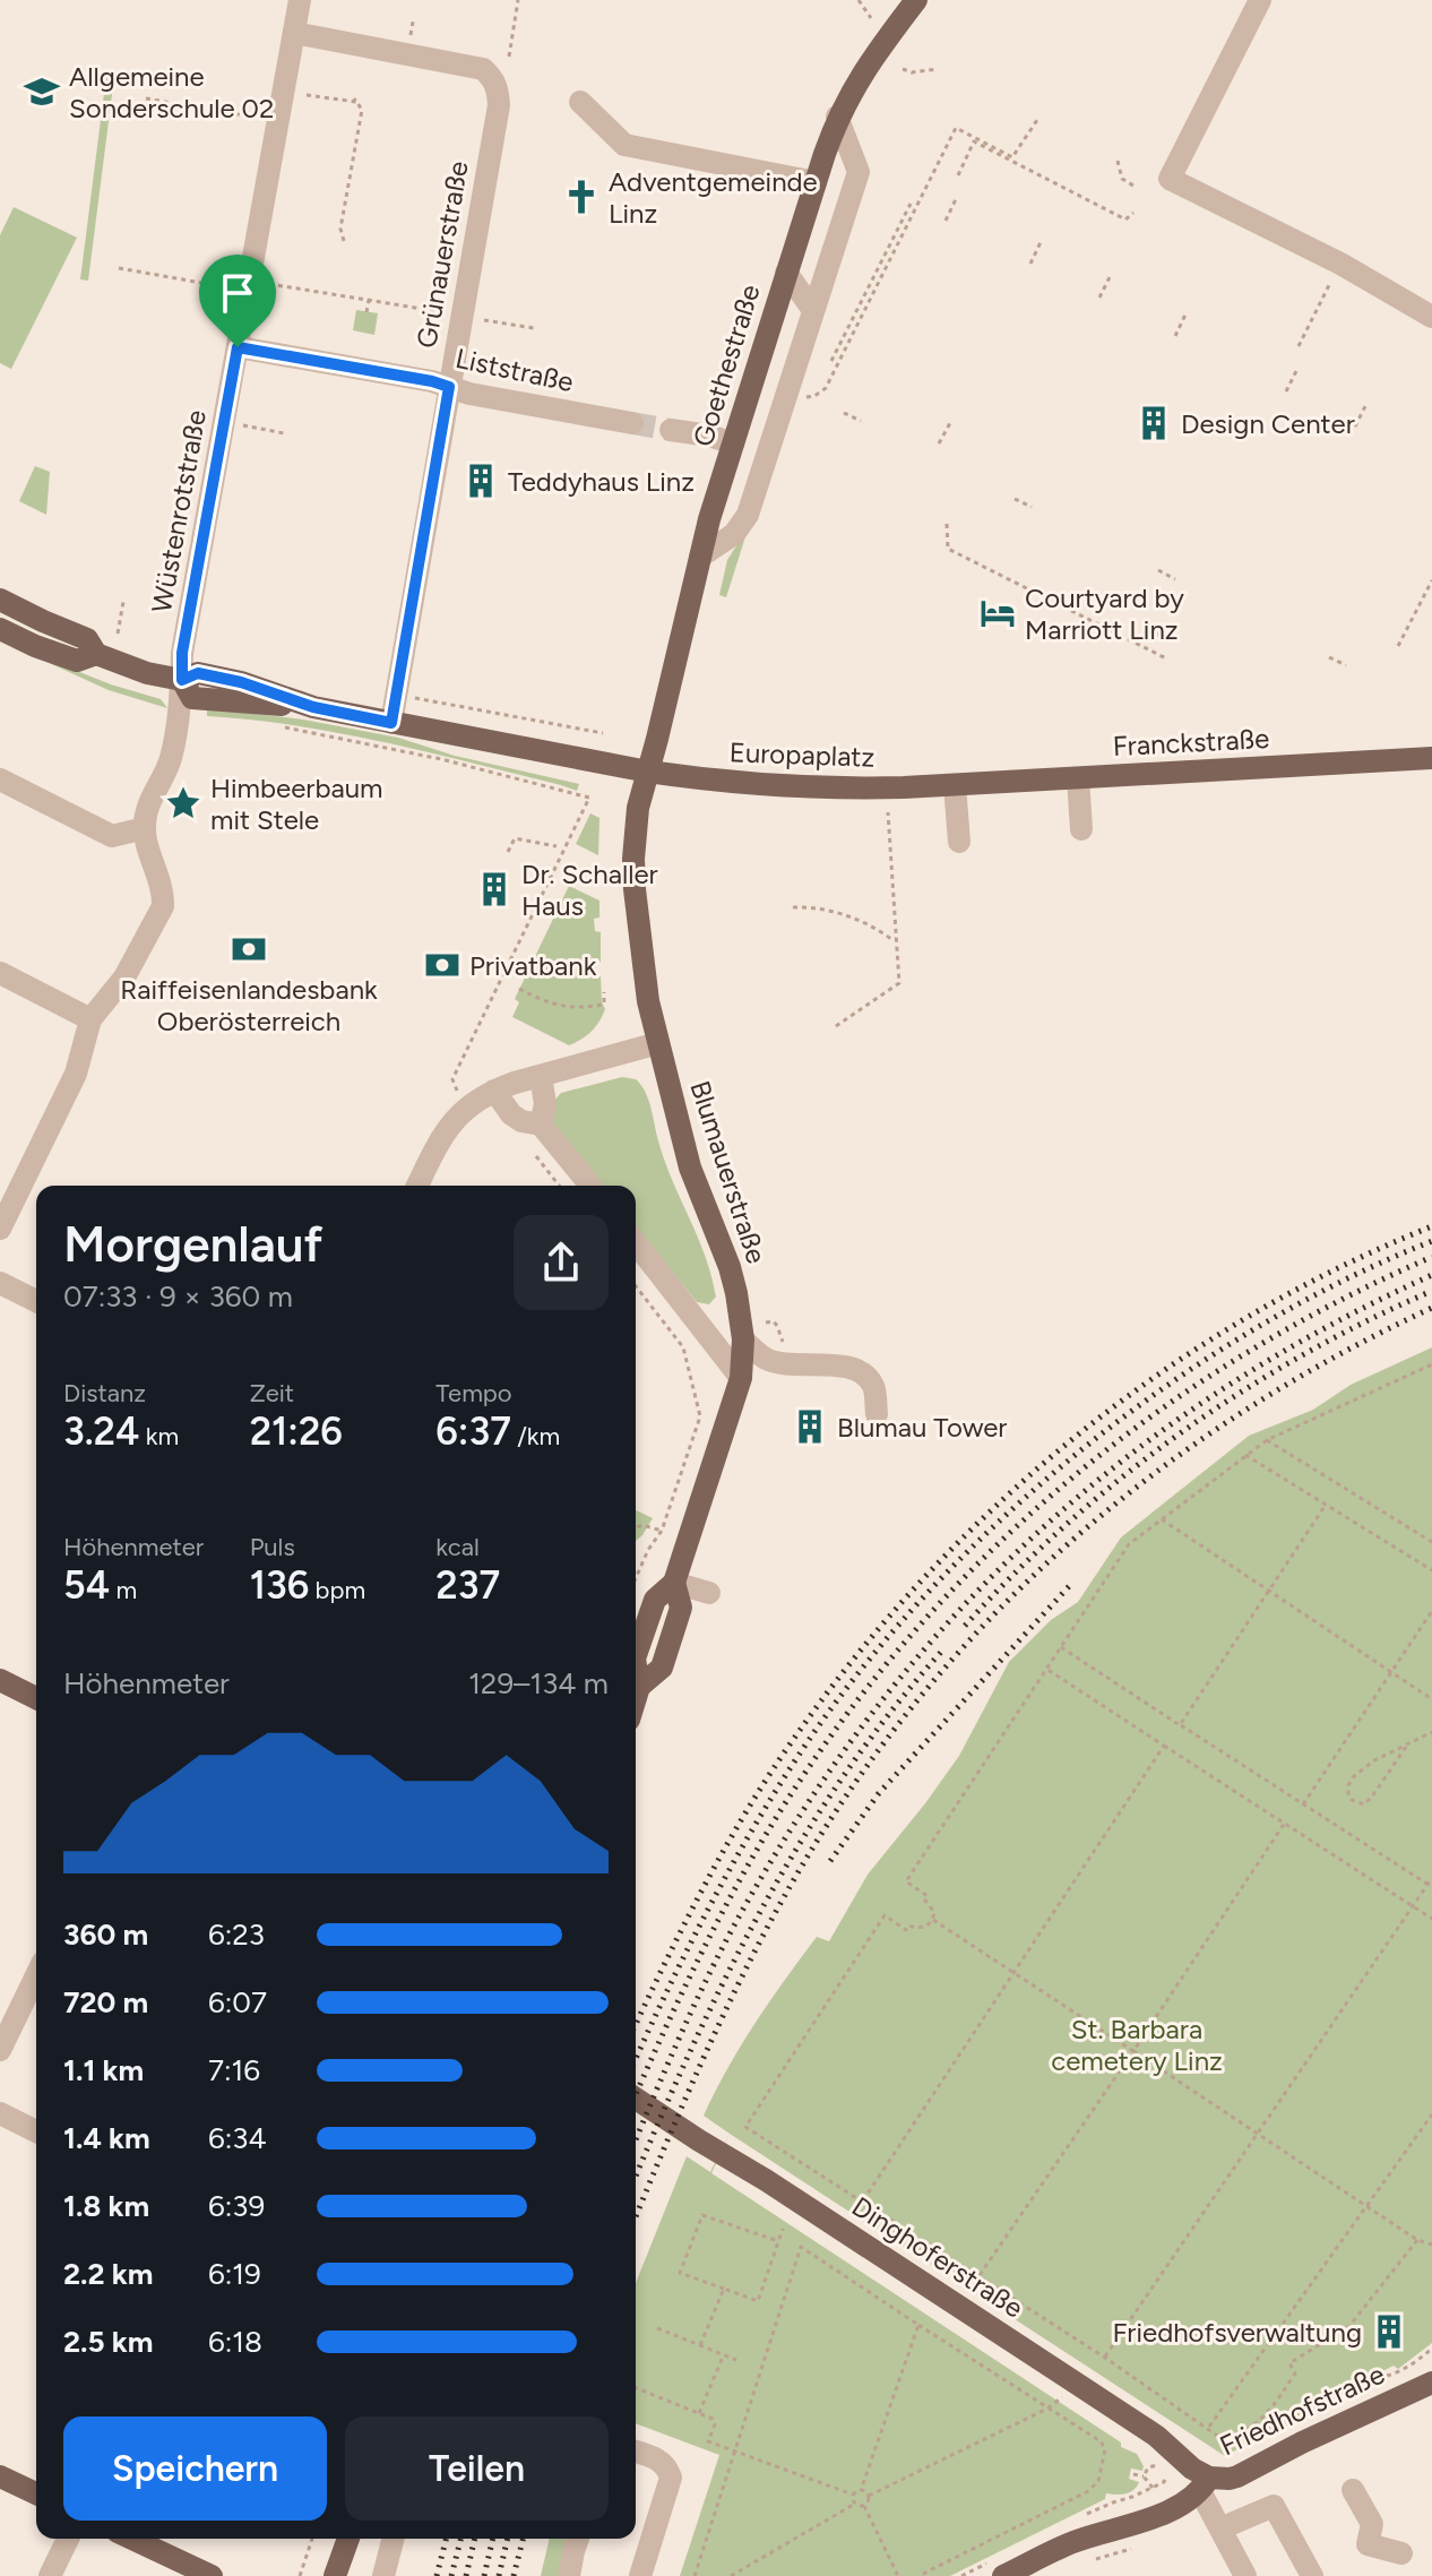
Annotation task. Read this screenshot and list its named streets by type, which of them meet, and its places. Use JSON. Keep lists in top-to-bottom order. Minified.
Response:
{"streets":{"main road":["Goethestraße","Franckstraße","Europaplatz","Blumauerstraße","Dinghoferstraße","Friedhofstraße"],"street":["Grünauerstraße","Liststraße","Wüstenrotstraße"]},"crossings":[["Grünauerstraße","Liststraße"],["Grünauerstraße","Wüstenrotstraße"],["Grünauerstraße","Europaplatz"],["Goethestraße","Europaplatz"],["Goethestraße","Blumauerstraße"],["Liststraße","Wüstenrotstraße"],["Wüstenrotstraße","Europaplatz"],["Franckstraße","Europaplatz"],["Europaplatz","Blumauerstraße"],["Dinghoferstraße","Friedhofstraße"]],"parks":["St. Barbara cemetery Linz"],"places":{"school or university":["Allgemeine Sonderschule 02"],"church":["Adventgemeinde Linz"],"building":["Design Center","Teddyhaus Linz","Dr. Schaller Haus","Blumau Tower","Friedhofsverwaltung"],"hotel":["Courtyard by Marriott Linz"],"place":["Himbeerbaum mit Stele"],"bank":["Raiffeisenlandesbank Oberösterreich","Privatbank"]},"page":{"heading":["Morgenlauf","07:33 · 9 × 360 m"],"stats":[["Distanz","3.24 km"],["Zeit","21:26"],["Tempo","6:37 /km"],["Höhenmeter","54 m"],["Puls","136 bpm"],["kcal","237"]],"chart":["Höhenmeter","129–134 m"],"list":[{"name":"360 m","note":"6:23"},{"name":"720 m","note":"6:07"},{"name":"1.1 km","note":"7:16"},{"name":"1.4 km","note":"6:34"},{"name":"1.8 km","note":"6:39"},{"name":"2.2 km","note":"6:19"},{"name":"2.5 km","note":"6:18"}],"buttons":["Speichern","Teilen"]}}
